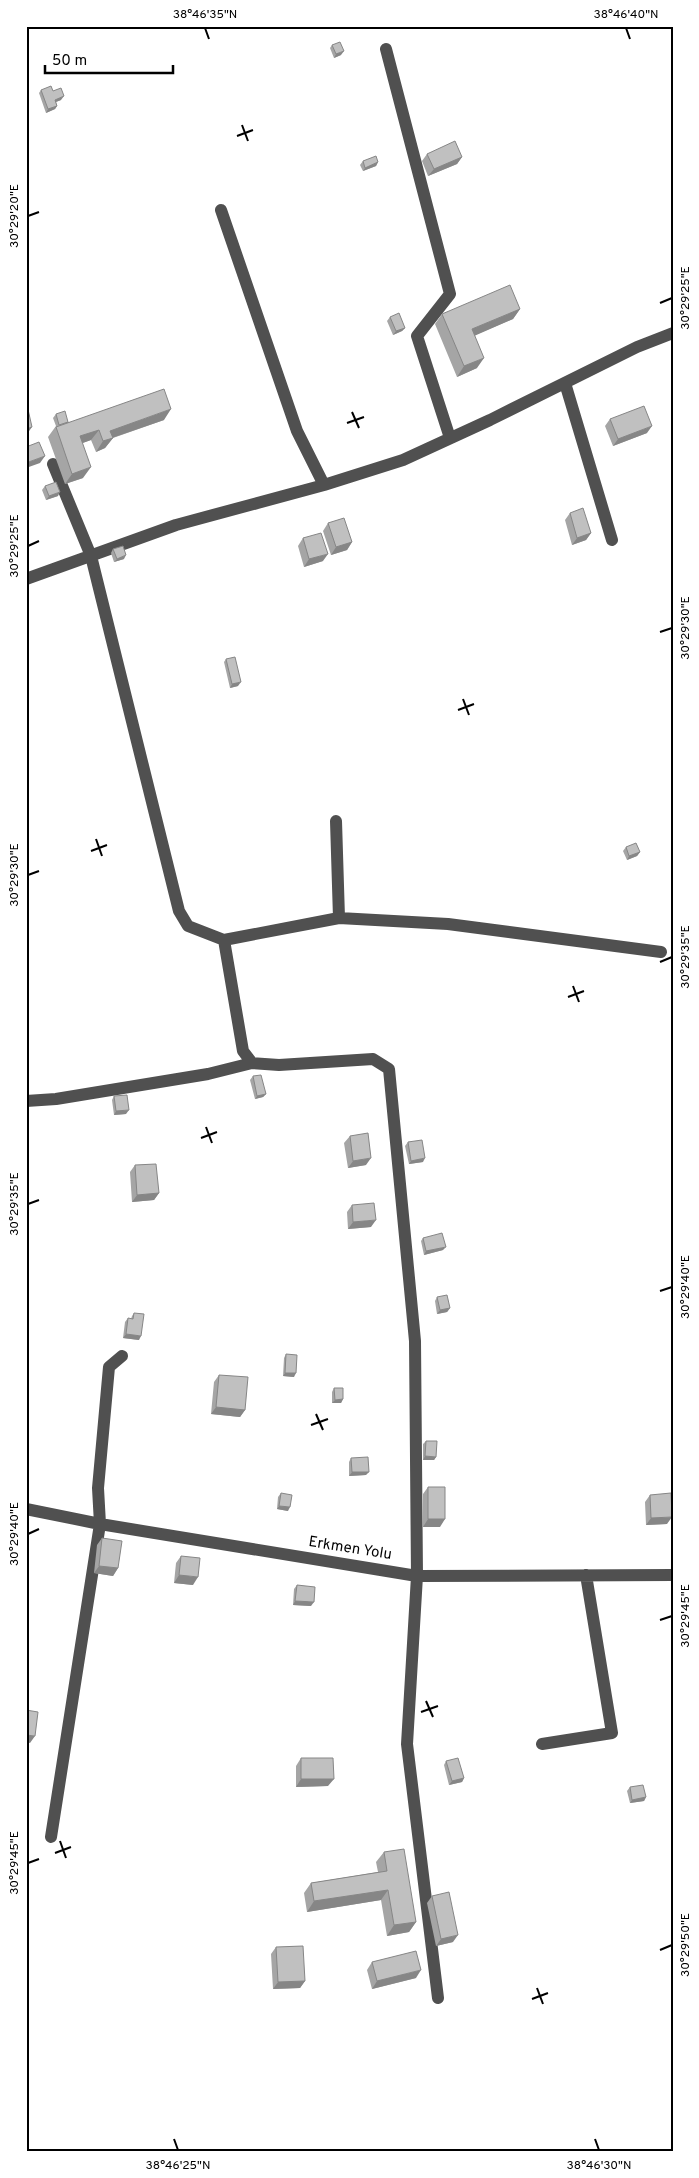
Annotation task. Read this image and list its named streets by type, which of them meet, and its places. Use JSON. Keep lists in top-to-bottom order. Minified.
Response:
{"streets":{"street":["Erkmen Yolu"]},"scale_bar":"50 m","coordinates":["38°46'35\"N","38°46'40\"N","30°29'20\"E","30°29'25\"E","30°29'30\"E","30°29'35\"E","30°29'40\"E","30°29'45\"E","30°29'50\"E","38°46'25\"N","38°46'30\"N"]}
